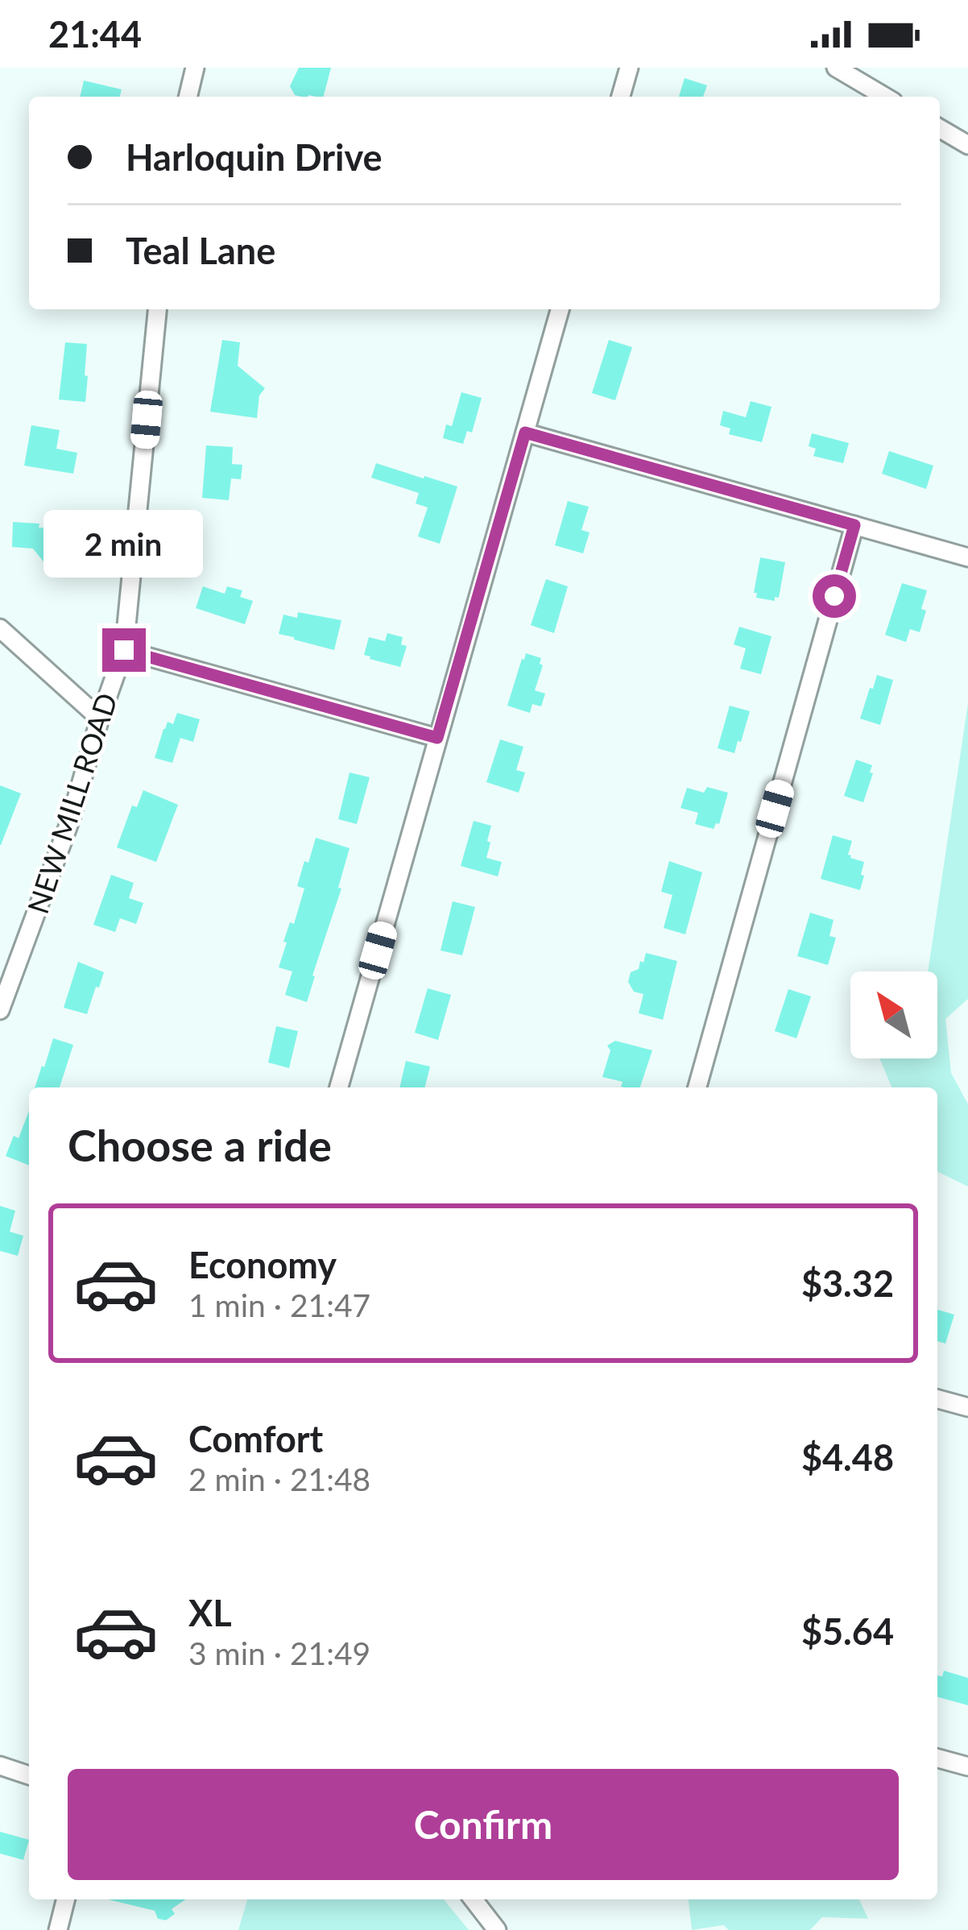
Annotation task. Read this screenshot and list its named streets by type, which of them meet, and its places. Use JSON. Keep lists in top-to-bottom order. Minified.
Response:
{"streets":{"street":["NEW MILL ROAD"]},"north":"top left","page":{"status":"21:44","banner":["Harloquin Drive","Teal Lane"],"bubble":"2 min","heading":"Choose a ride","list":[{"name":"Economy","note":"1 min · 21:47","value":"$3.32"},{"name":"Comfort","note":"2 min · 21:48","value":"$4.48"},{"name":"XL","note":"3 min · 21:49","value":"$5.64"}],"buttons":"Confirm"}}
